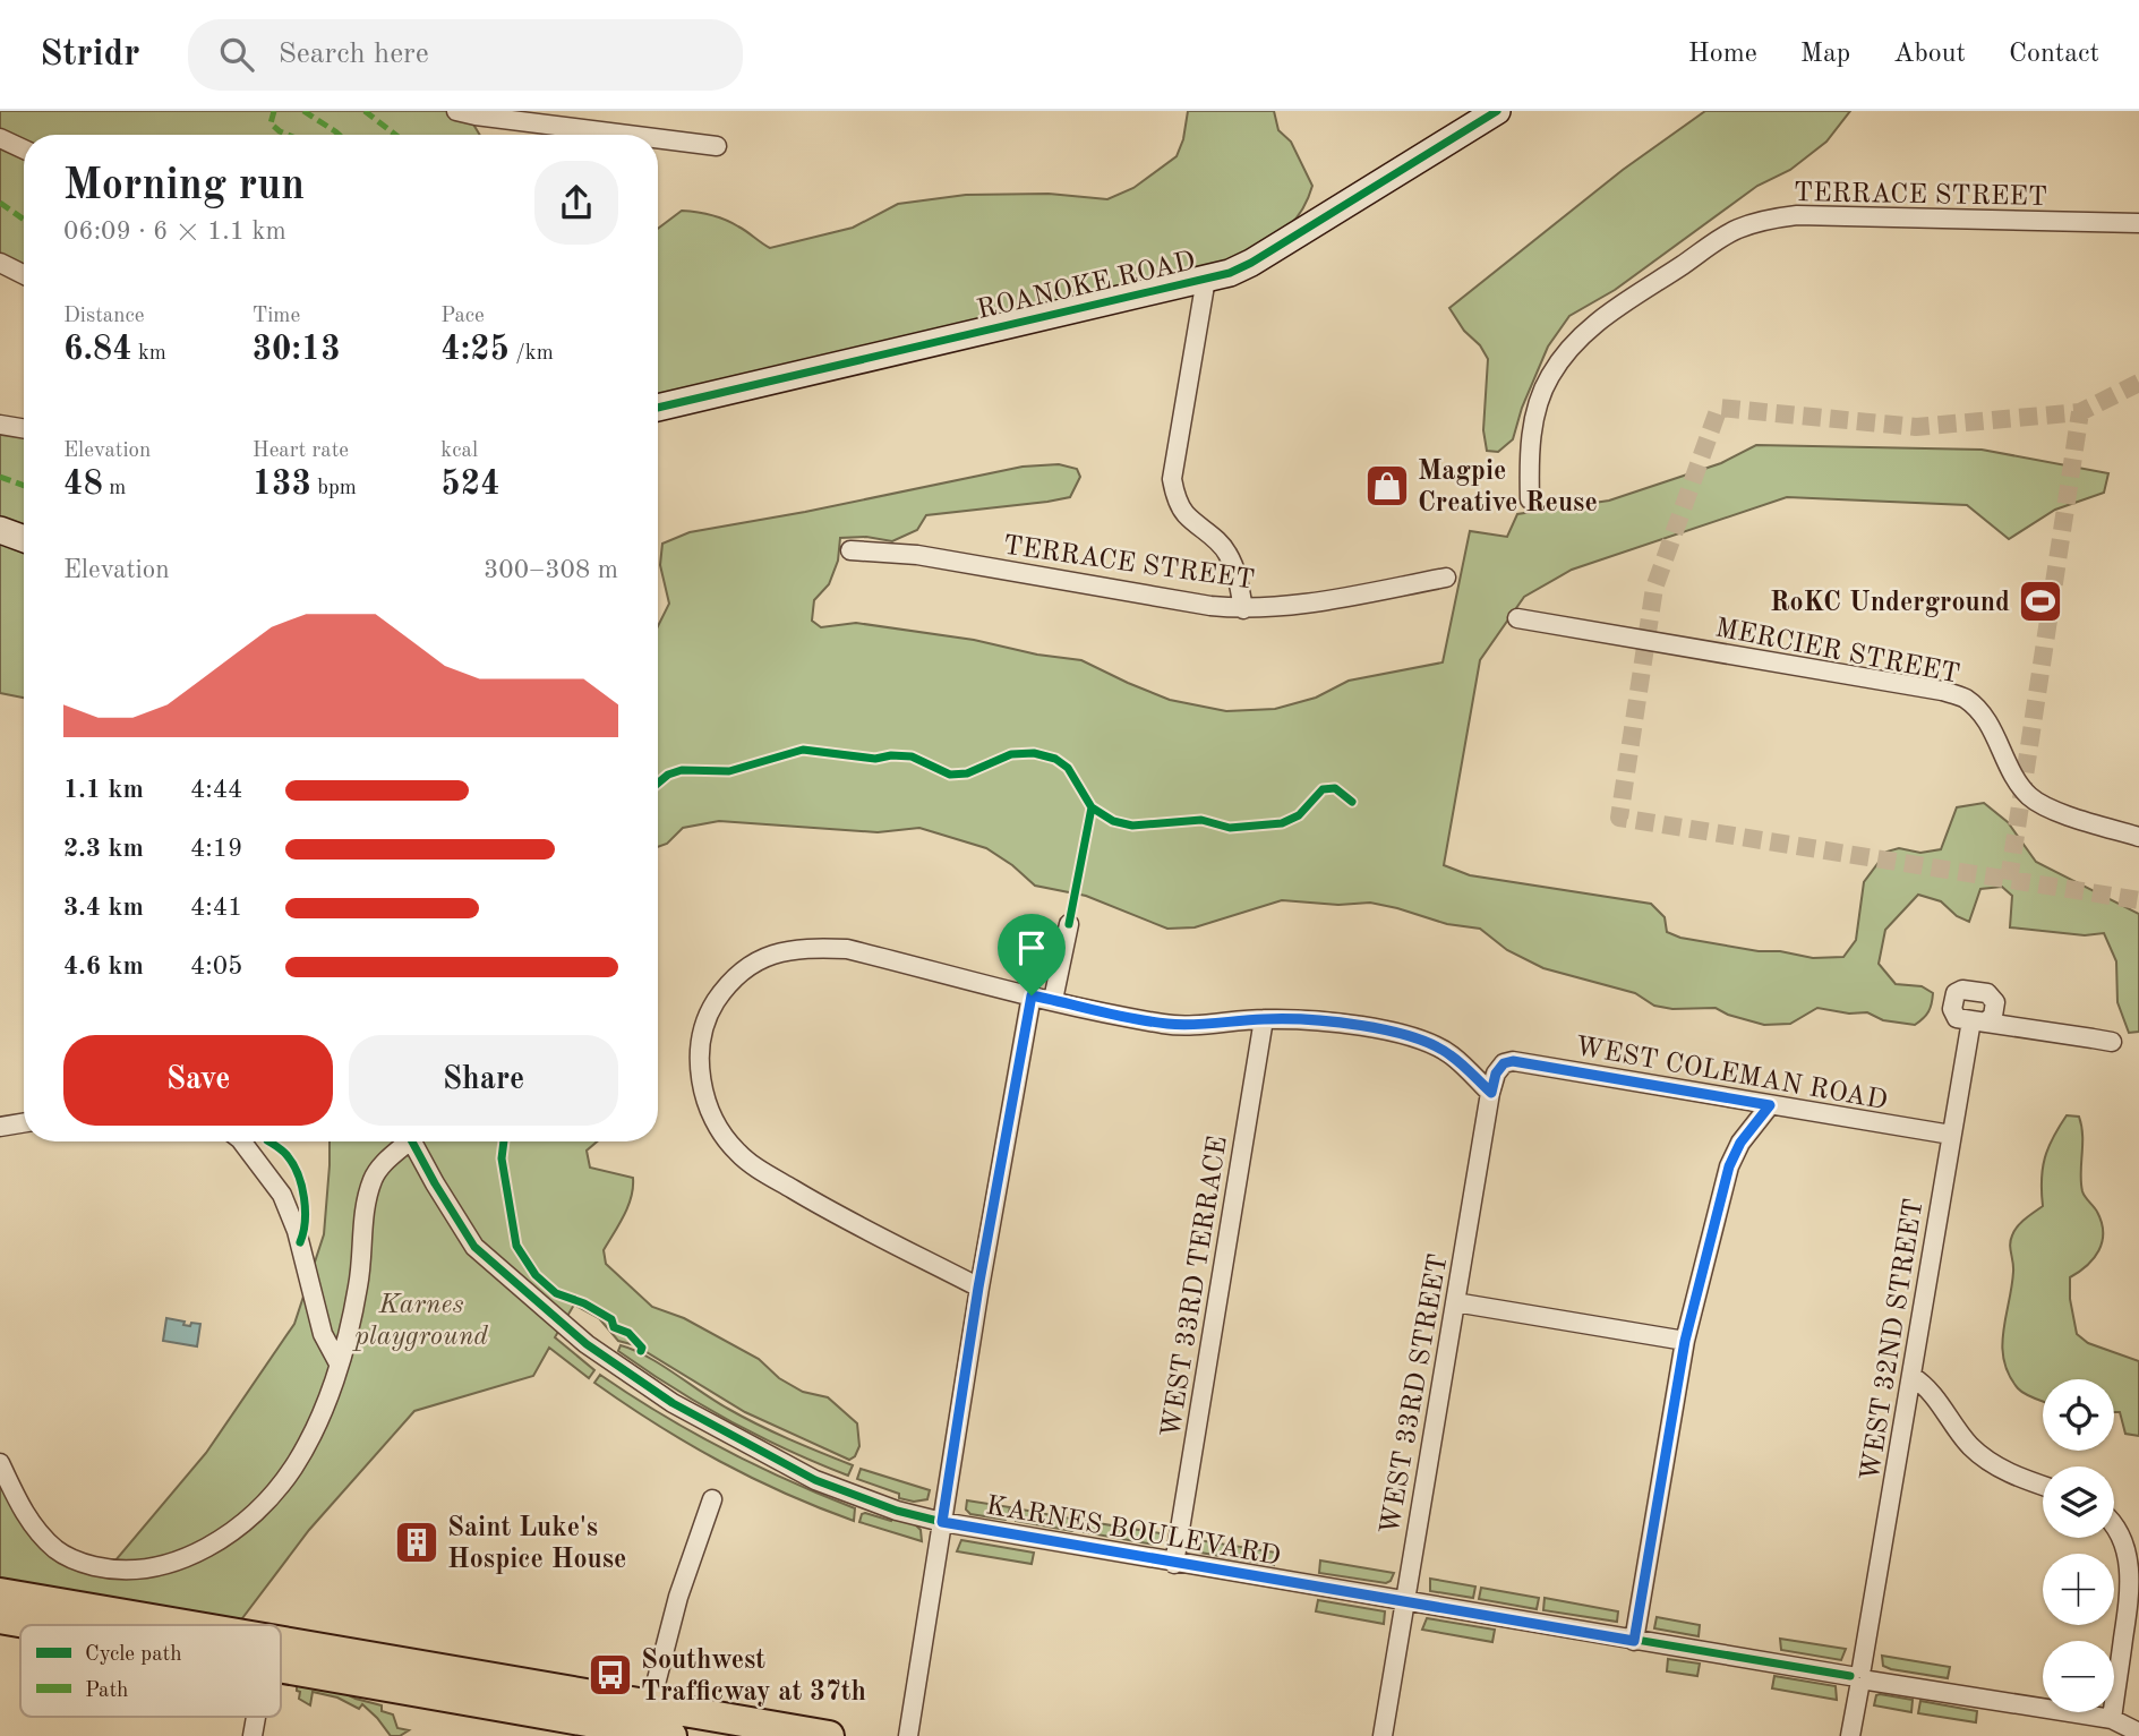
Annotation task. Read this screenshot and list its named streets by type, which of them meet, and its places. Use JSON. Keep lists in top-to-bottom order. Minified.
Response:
{"streets":{"street":["TERRACE STREET","ROANOKE ROAD","MERCIER STREET","WEST COLEMAN ROAD","WEST 33RD TERRACE","WEST 32ND STREET","WEST 33RD STREET","KARNES BOULEVARD"]},"crossings":[["WEST COLEMAN ROAD","WEST 32ND STREET"],["WEST COLEMAN ROAD","WEST 33RD STREET"],["WEST 33RD TERRACE","KARNES BOULEVARD"],["WEST 32ND STREET","KARNES BOULEVARD"],["WEST 33RD STREET","KARNES BOULEVARD"]],"parks":["Karnes playground"],"places":{"shop":["Magpie Creative Reuse"],"sports":["RoKC Underground"],"building":["Saint Luke's Hospice House"],"bus stop":["Southwest Trafficway at 37th"]},"legend":["Cycle path","Path"],"page":{"header":"Stridr","search":"Search here","nav":["Home","Map","About","Contact"],"heading":["Morning run","06:09 · 6 × 1.1 km"],"stats":[["Distance","6.84 km"],["Time","30:13"],["Pace","4:25 /km"],["Elevation","48 m"],["Heart rate","133 bpm"],["kcal","524"]],"chart":["Elevation","300–308 m"],"list":[{"name":"1.1 km","note":"4:44"},{"name":"2.3 km","note":"4:19"},{"name":"3.4 km","note":"4:41"},{"name":"4.6 km","note":"4:05"}],"buttons":["Save","Share"],"map_buttons":["+","−"]}}
